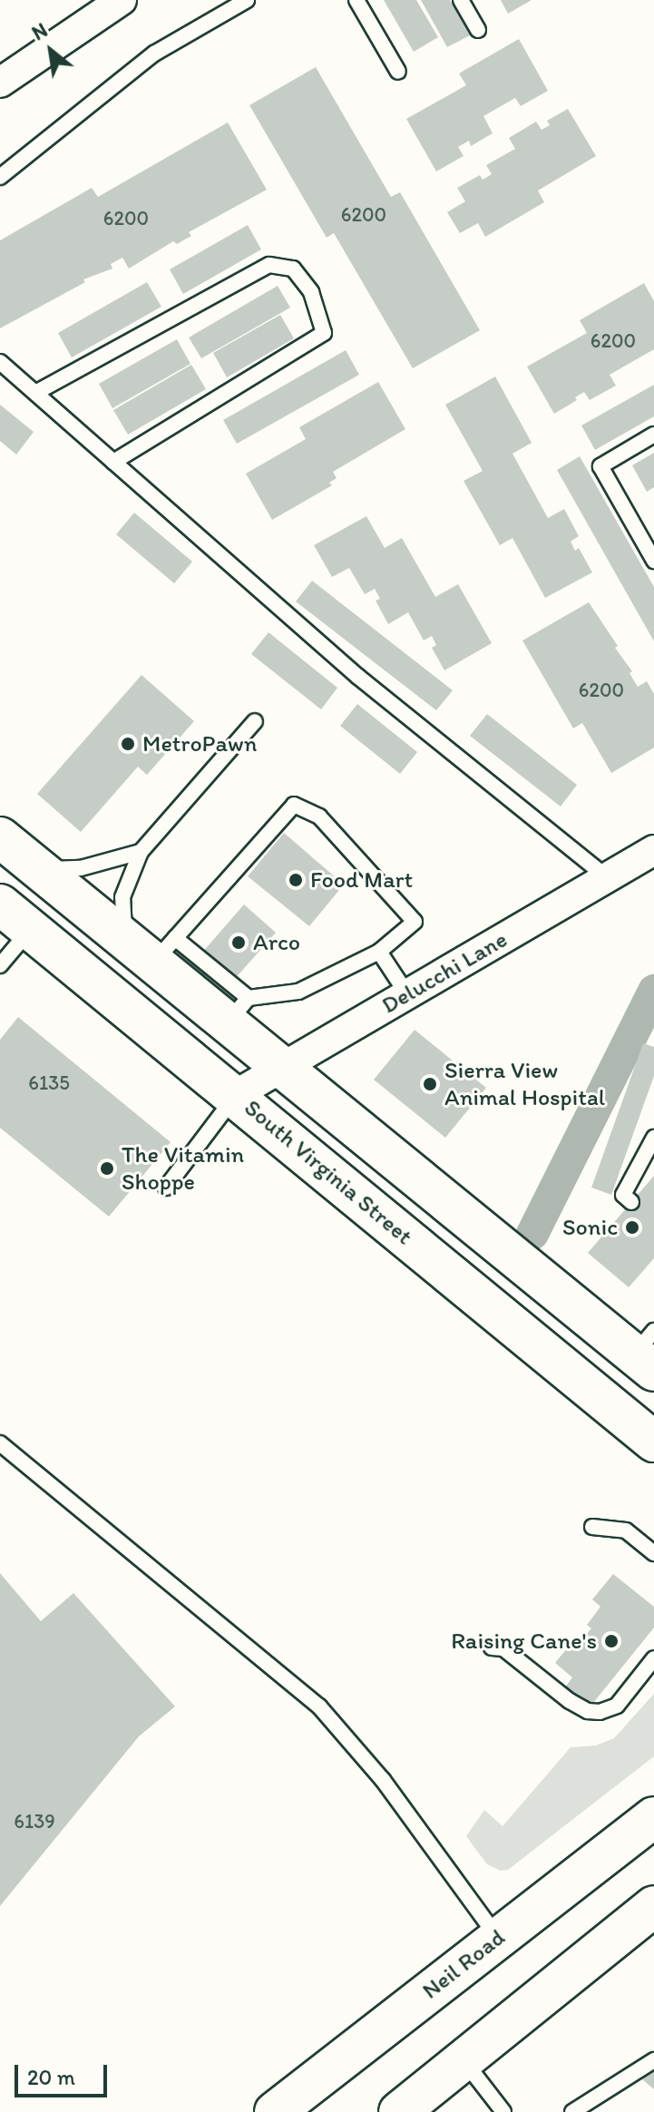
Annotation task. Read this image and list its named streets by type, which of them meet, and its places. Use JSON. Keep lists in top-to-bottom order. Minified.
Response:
{"streets":{"main road":["South Virginia Street","Neil Road"],"street":["Delucchi Lane"]},"crossings":[["Delucchi Lane","South Virginia Street"]],"places":["MetroPawn","Food Mart","Arco","Sierra View Animal Hospital","The Vitamin Shoppe","Sonic","Raising Cane's"],"house_numbers":["6200","6200","6200","6200","6135","6139"],"scale_bar":"20 m","north":"top left"}
